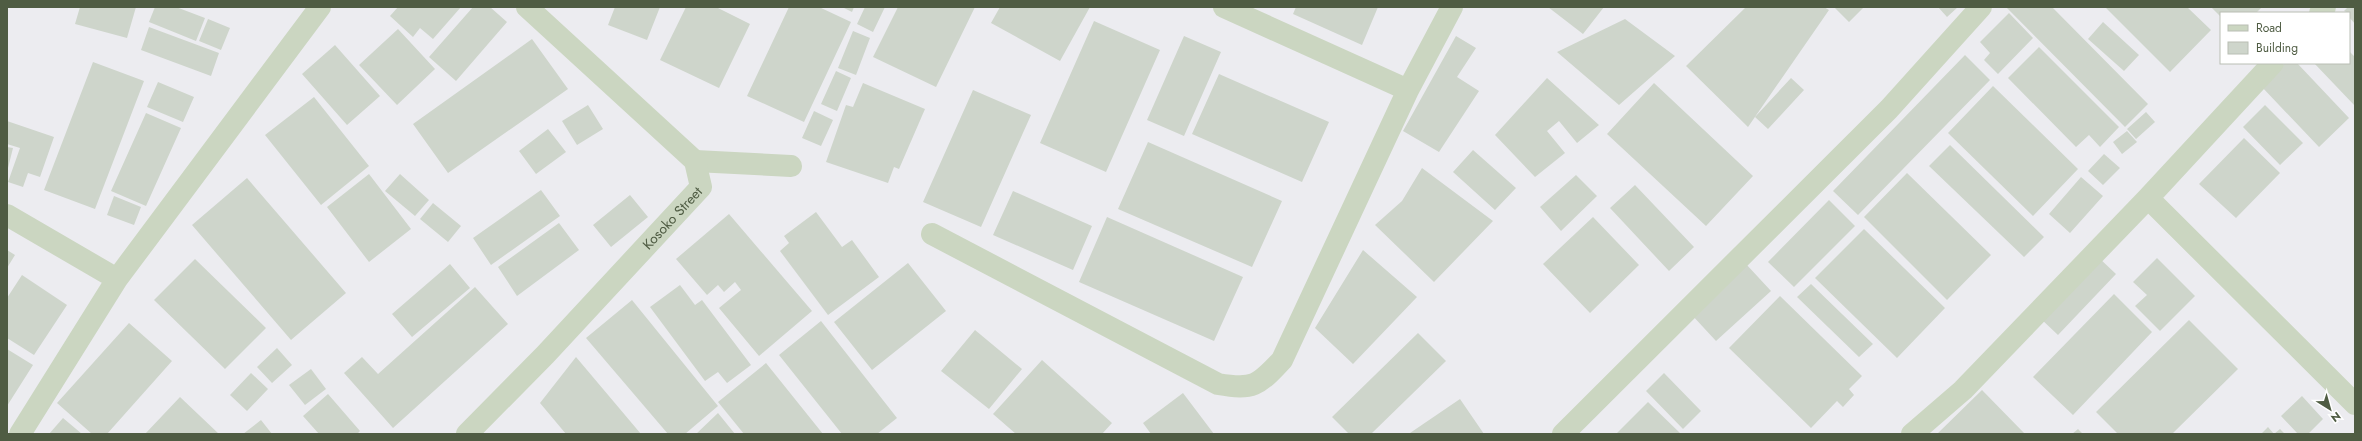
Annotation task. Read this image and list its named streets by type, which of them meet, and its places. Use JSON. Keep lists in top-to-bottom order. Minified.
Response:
{"streets":{"street":["Kosoko Street"]},"legend":["Road","Building"],"north":"bottom right"}
